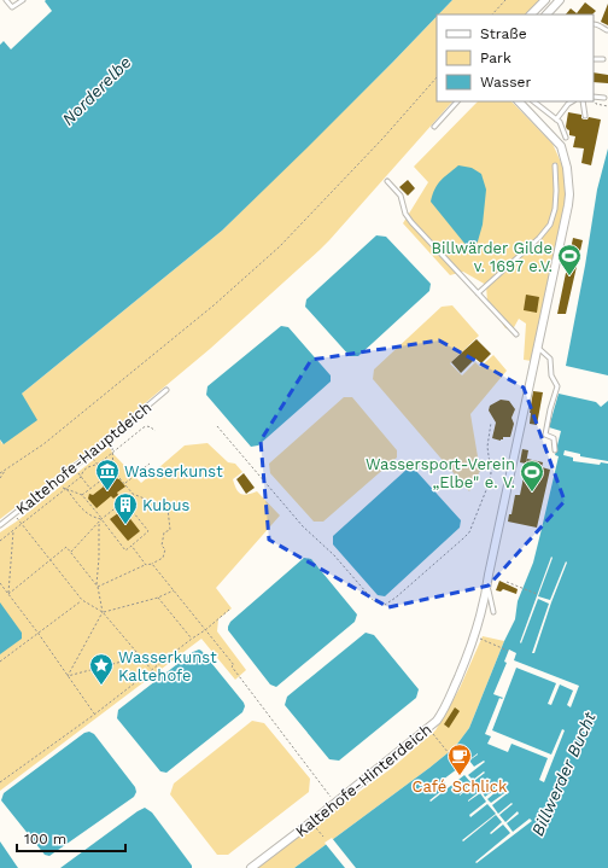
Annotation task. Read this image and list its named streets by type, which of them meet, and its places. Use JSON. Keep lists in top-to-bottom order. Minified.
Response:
{"streets":{"street":["Kaltehofe-Hinterdeich"],"lane":["Kaltehofe-Hauptdeich"]},"water":["Norderelbe","Billwerder Bucht"],"places":{"sports":["Billwärder Gilde v. 1697 e.V.","Wassersport-Verein „Elbe\" e. V."],"museum":["Wasserkunst"],"building":["Kubus"],"place":["Wasserkunst Kaltehofe"],"cafe":["Café Schlick"]},"legend":["Straße","Park","Wasser"],"scale_bar":"100 m"}
